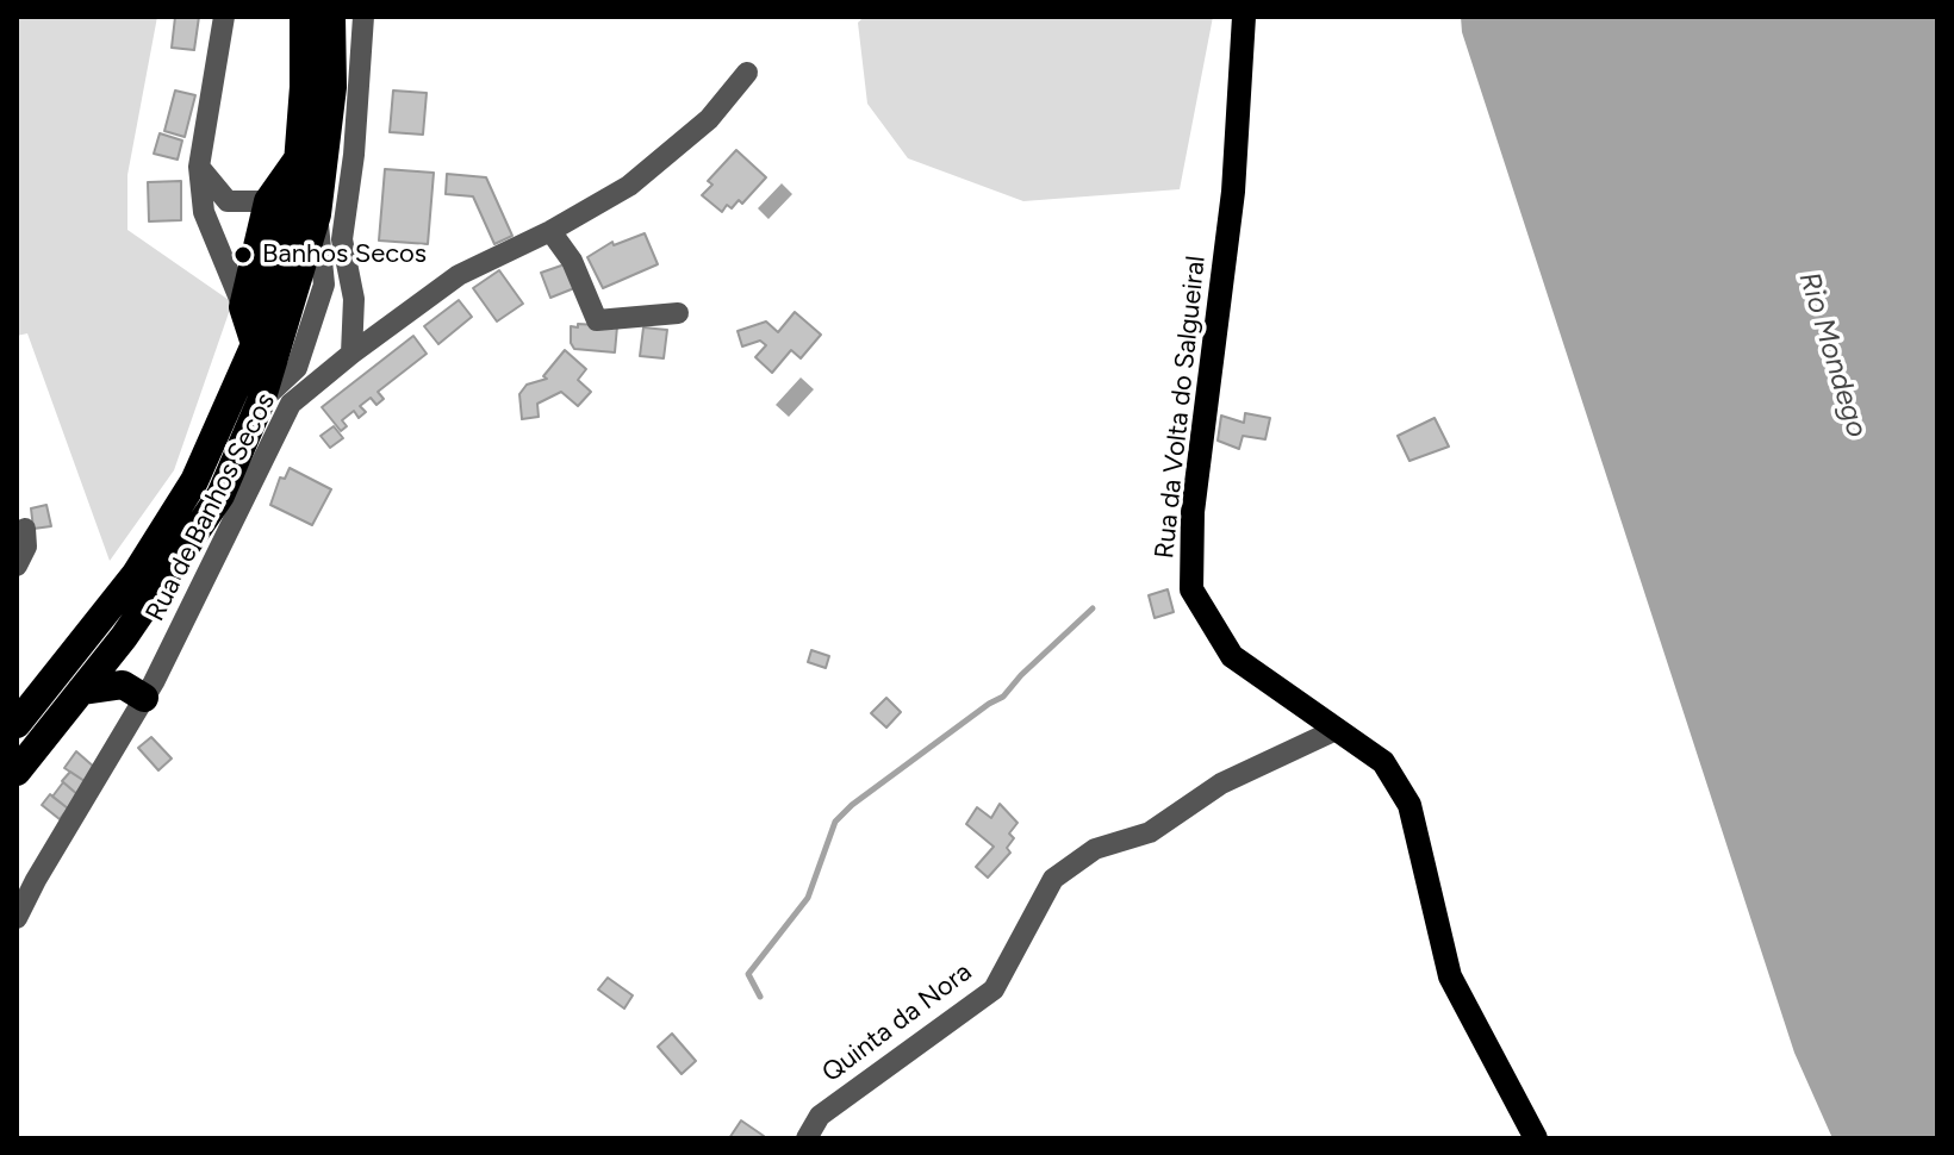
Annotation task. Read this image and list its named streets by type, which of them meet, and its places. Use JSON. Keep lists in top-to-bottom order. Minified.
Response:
{"streets":{"main road":["Rua da Volta do Salgueiral"],"street":["Rua de Banhos Secos","Quinta da Nora"]},"crossings":[["Rua da Volta do Salgueiral","Quinta da Nora"]],"water":["Rio Mondego"],"places":["Banhos Secos"]}
